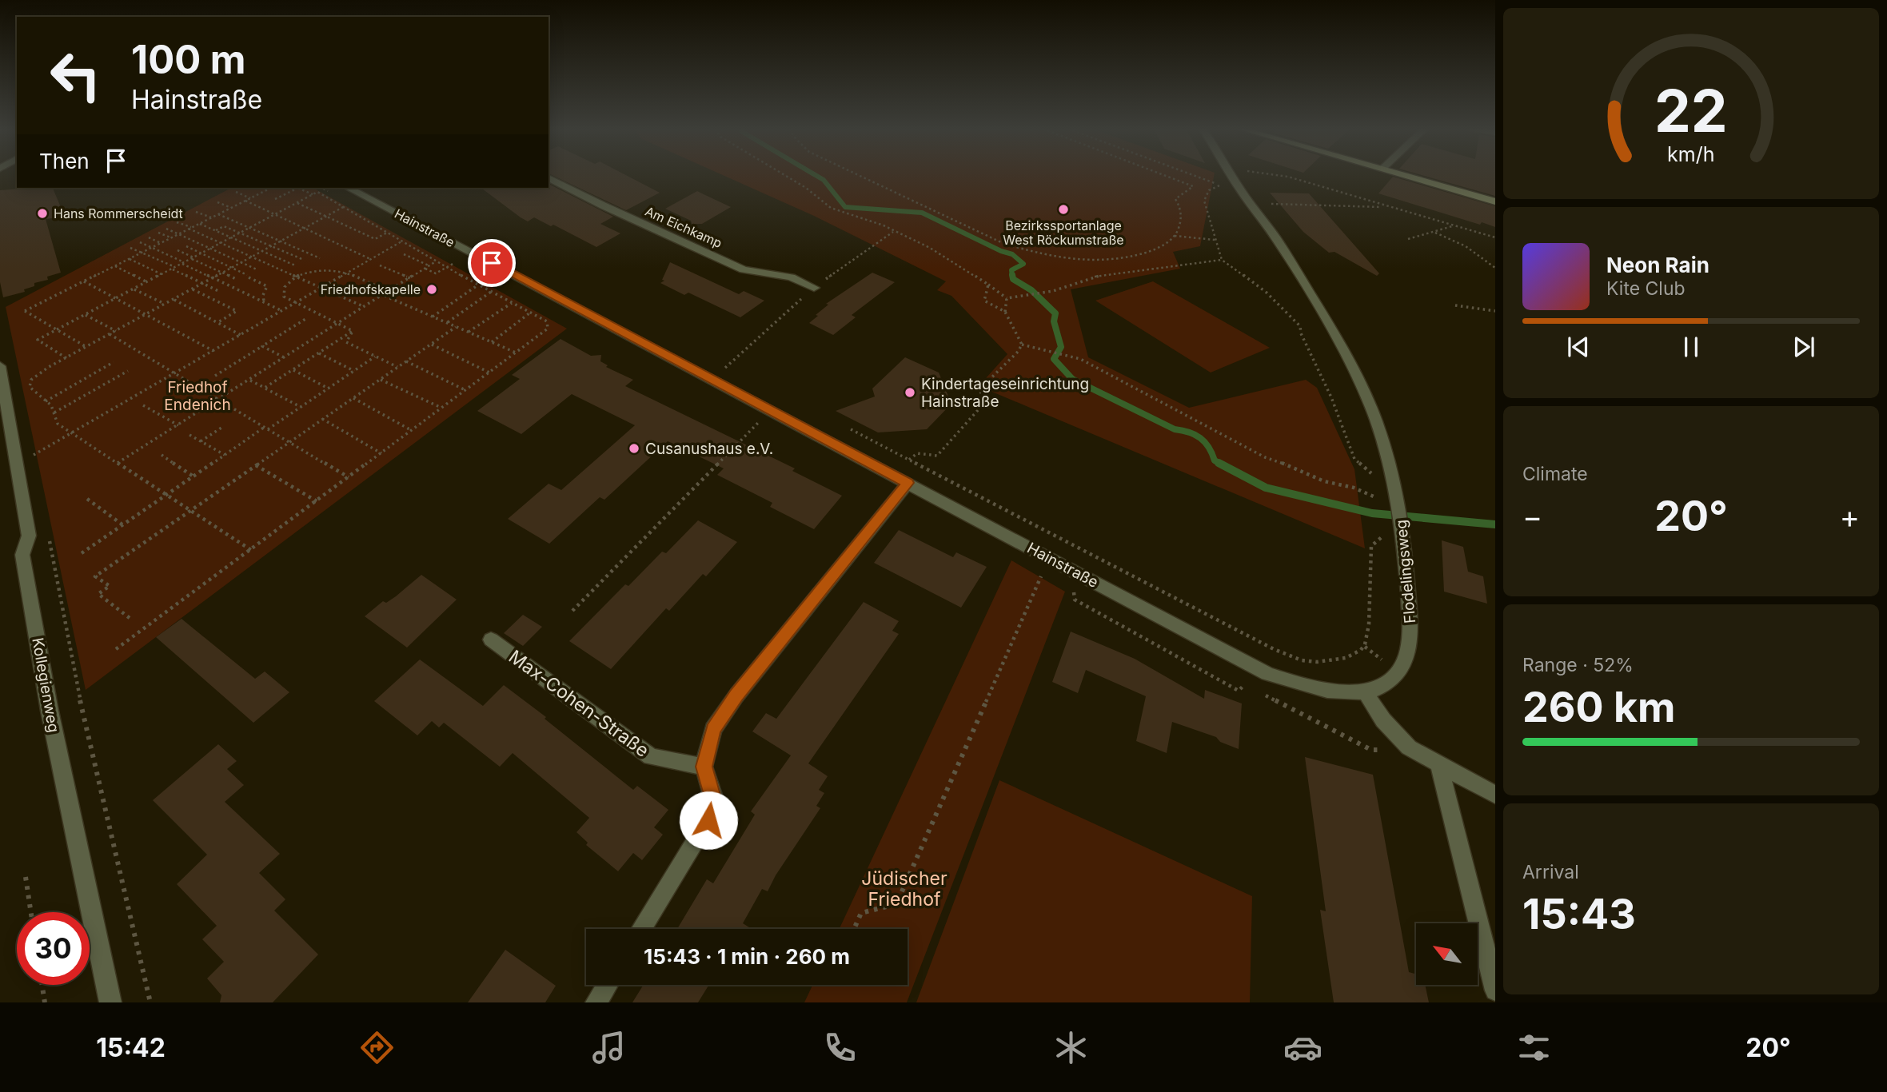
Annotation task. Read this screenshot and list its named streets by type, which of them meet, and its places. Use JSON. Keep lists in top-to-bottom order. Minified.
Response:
{"streets":{"street":["Am Eichkamp","Hainstraße","Flodelingsweg","Kollegienweg","Max-Cohen-Straße"]},"crossings":[["Hainstraße","Flodelingsweg"]],"parks":["Friedhof Endenich","Jüdischer Friedhof"],"places":["Bezirkssportanlage West Röckumstraße","Hans Rommerscheidt","Friedhofskapelle","Kindertageseinrichtung Hainstraße","Cusanushaus e.V."],"north":"top left","page":{"turn":["100 m","Hainstraße"],"then":"Then","song":["Neon Rain","Kite Club"],"tile":["Climate",["Range · 52%","260 km"],["Arrival","15:43"]],"heat":["−","20°","+"],"limit":"30","trip":"15:43 · 1 min · 260 m","tabs":["15:42","20°"],"gauge":["22","km/h"]}}
